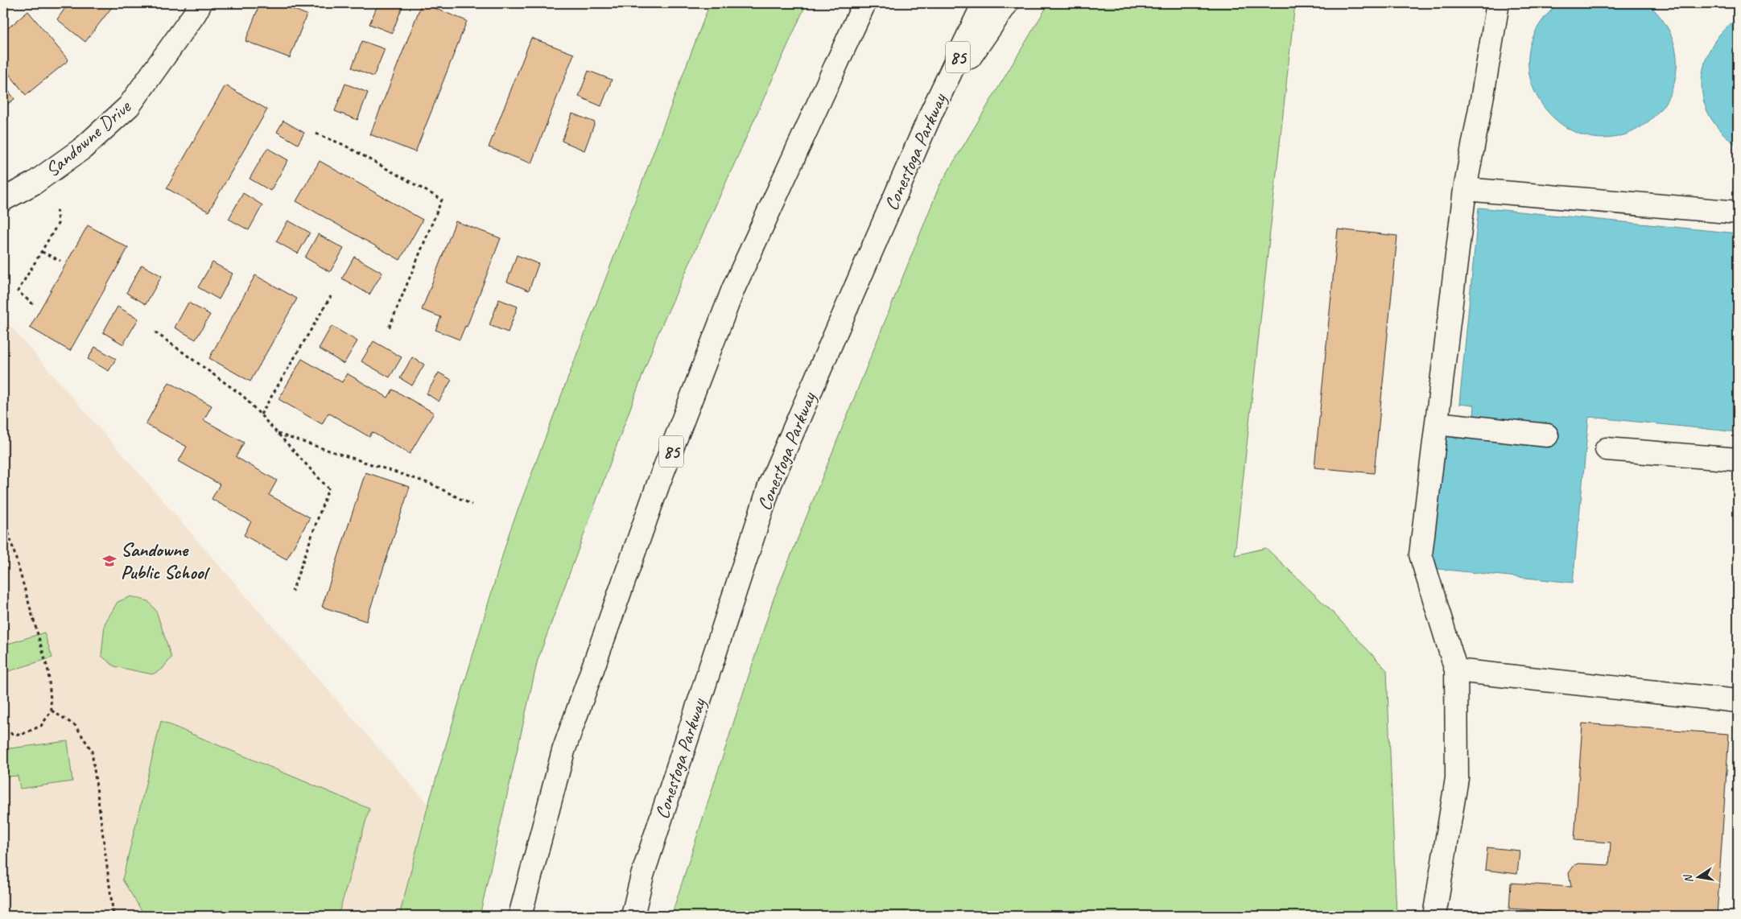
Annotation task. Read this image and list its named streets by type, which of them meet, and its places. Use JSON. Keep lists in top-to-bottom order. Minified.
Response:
{"streets":{"main road":["85","Sandowne Drive","Conestoga Parkway"]},"places":{"school or university":["Sandowne Public School"]},"north":"left"}
